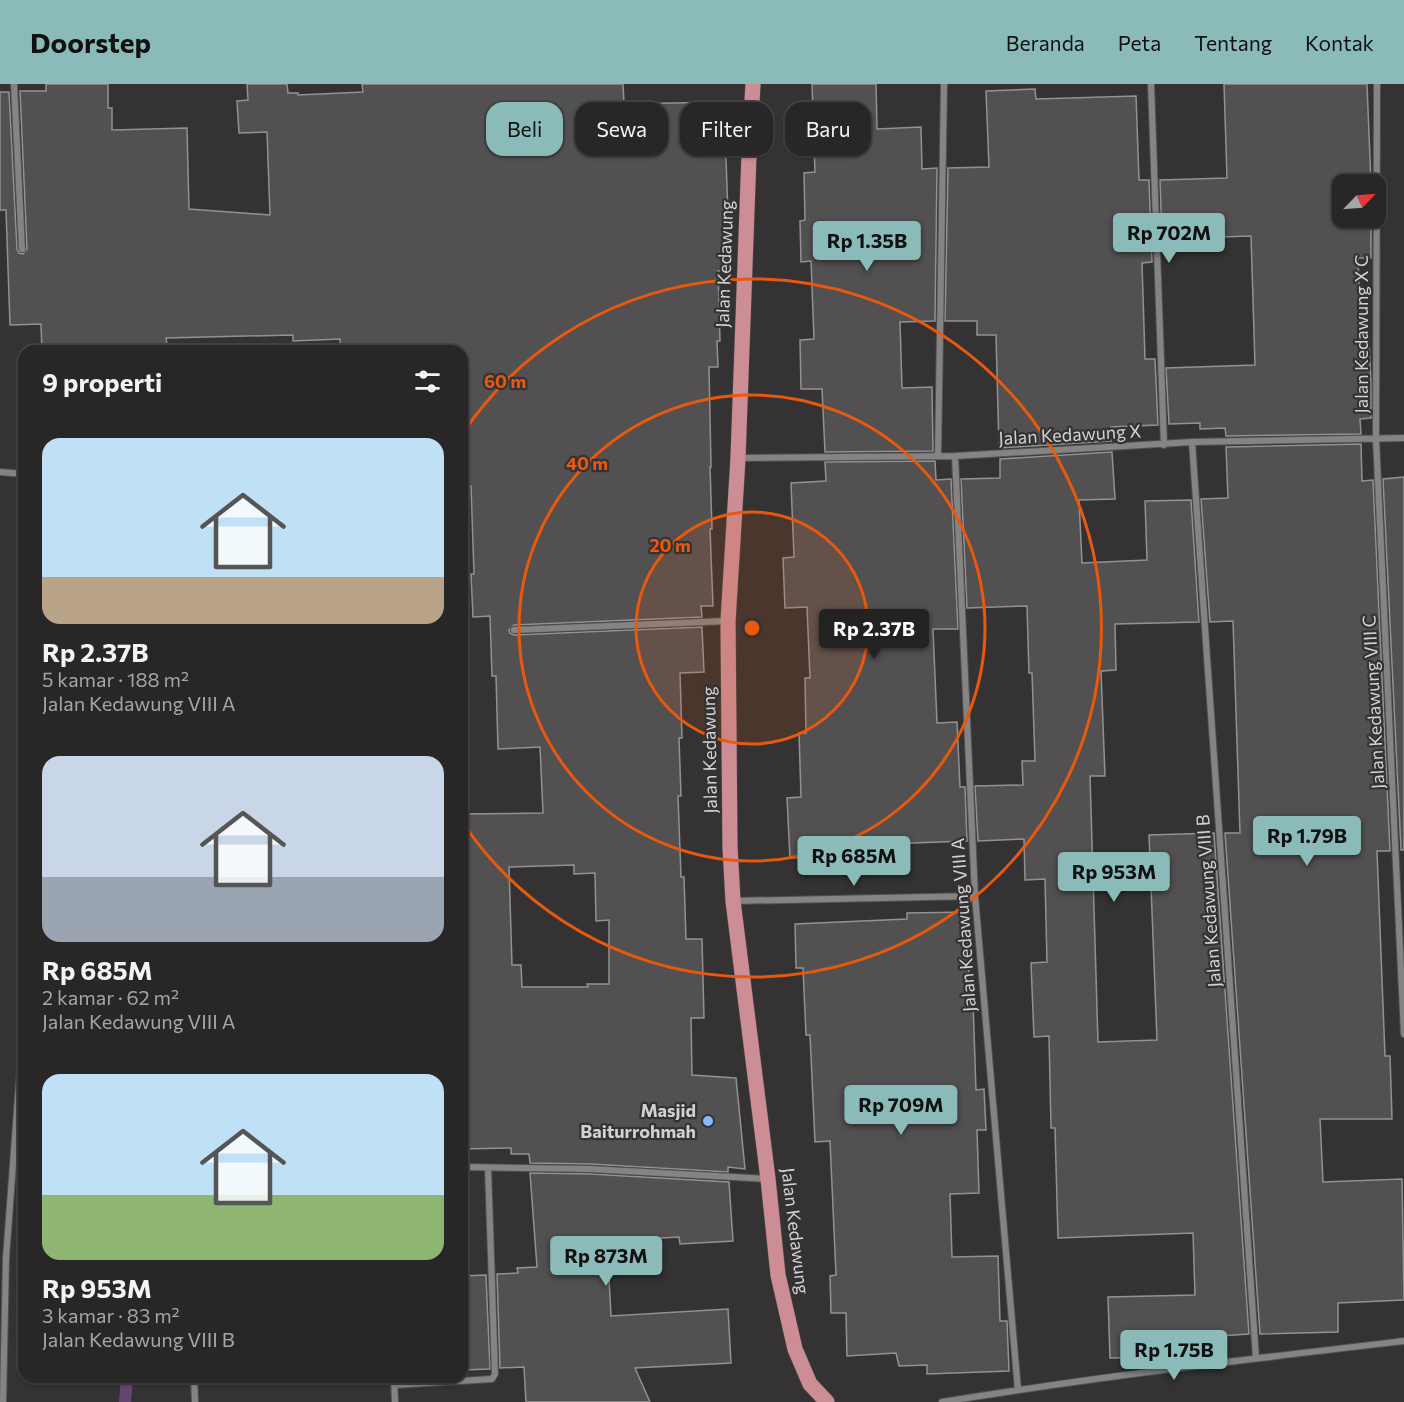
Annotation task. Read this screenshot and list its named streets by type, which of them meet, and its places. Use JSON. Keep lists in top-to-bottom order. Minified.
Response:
{"streets":{"main road":["Jalan Kedawung"],"street":["Jalan Kedawung X C","Jalan Kedawung X","Jalan Kedawung VIII C","Jalan Kedawung VIII B","Jalan Kedawung VIII A"]},"crossings":[["Jalan Kedawung","Jalan Kedawung X"],["Jalan Kedawung X C","Jalan Kedawung X"],["Jalan Kedawung X C","Jalan Kedawung VIII C"],["Jalan Kedawung X","Jalan Kedawung VIII C"],["Jalan Kedawung X","Jalan Kedawung VIII B"],["Jalan Kedawung X","Jalan Kedawung VIII A"]],"places":["Masjid Baiturrohmah"],"north":"top right","page":{"header":"Doorstep","nav":["Beranda","Peta","Tentang","Kontak"],"chip":["Beli","Sewa","Filter","Baru"],"price":["Rp 702M","Rp 1.35B","Rp 2.37B","Rp 1.79B","Rp 685M","Rp 953M","Rp 709M","Rp 873M","Rp 1.75B"],"heading":"9 properti","list":[{"name":"Rp 2.37B","note":"5 kamar · 188 m² · Jalan Kedawung VIII A"},{"name":"Rp 685M","note":"2 kamar · 62 m² · Jalan Kedawung VIII A"},{"name":"Rp 953M","note":"3 kamar · 83 m² · Jalan Kedawung VIII B"}]},"rings":["60 m","40 m","20 m"]}
